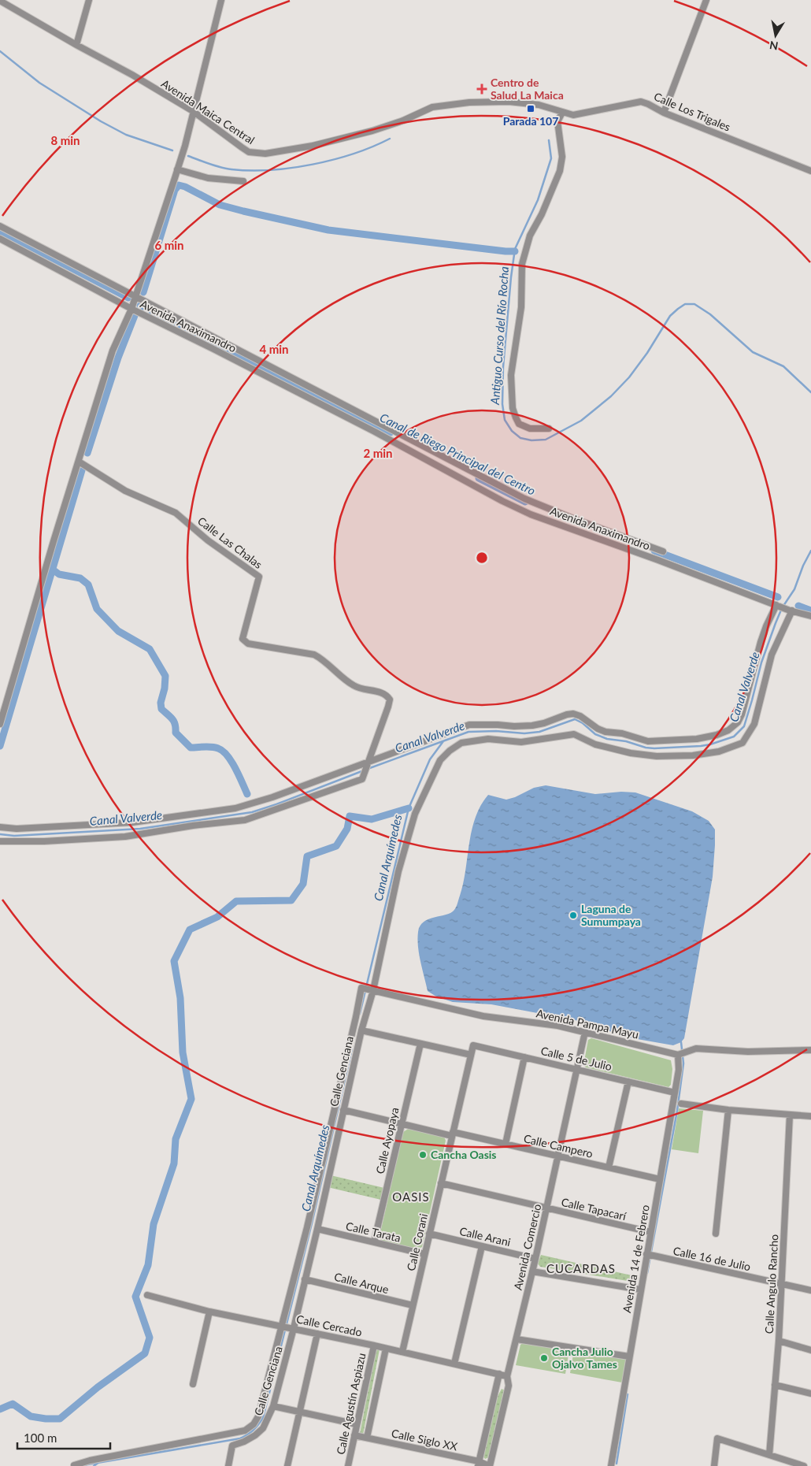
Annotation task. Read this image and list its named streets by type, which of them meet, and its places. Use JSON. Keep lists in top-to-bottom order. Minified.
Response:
{"streets":{"street":["Avenida Maica Central","Calle Los Trigales","Avenida Anaximandro","Calle Las Chalas","Avenida Pampa Mayu","Calle 5 de Julio","Calle Genciana","Calle Ayopaya","Calle Campero","Calle Tapacarí","Calle Tarata","Calle Arani","Calle Corani","Avenida Comercio","Avenida 14 de Febrero","Calle 16 de Julio","Calle Arque","Calle Angulo Rancho","Calle Cercado","Calle Agustín Aspiazu","Calle Siglo XX"]},"crossings":[["Avenida Maica Central","Calle Los Trigales"],["Avenida Anaximandro","Calle Genciana"],["Avenida Pampa Mayu","Calle Genciana"],["Avenida Pampa Mayu","Avenida Comercio"],["Avenida Pampa Mayu","Avenida 14 de Febrero"],["Calle 5 de Julio","Calle Corani"],["Calle 5 de Julio","Avenida Comercio"],["Calle 5 de Julio","Avenida 14 de Febrero"],["Calle Genciana","Calle Campero"],["Calle Genciana","Calle Tarata"],["Calle Genciana","Calle Arque"],["Calle Genciana","Calle Cercado"],["Calle Ayopaya","Calle Campero"],["Calle Ayopaya","Calle Tarata"],["Calle Campero","Calle Corani"],["Calle Campero","Avenida Comercio"],["Calle Campero","Avenida 14 de Febrero"],["Calle Tapacarí","Calle Corani"],["Calle Tapacarí","Avenida Comercio"],["Calle Tapacarí","Avenida 14 de Febrero"],["Calle Tarata","Calle Corani"],["Calle Arani","Calle Corani"],["Calle Arani","Avenida Comercio"],["Calle Corani","Calle Arque"],["Calle Corani","Calle Cercado"],["Avenida Comercio","Calle Cercado"],["Avenida Comercio","Calle Siglo XX"],["Avenida 14 de Febrero","Calle 16 de Julio"],["Calle 16 de Julio","Calle Angulo Rancho"],["Calle Cercado","Calle Agustín Aspiazu"],["Calle Agustín Aspiazu","Calle Siglo XX"]],"districts":["OASIS","CUCARDAS"],"water":["Antiguo Curso del Río Rocha","Canal de Riego Principal del Centro","Canal Valverde","Canal Arquímedes"],"places":{"health":["Centro de Salud La Maica"],"transit":["Parada 107"],"other":["Laguna de Sumumpaya","Cancha Oasis","Cancha Julio Ojalvo Tames"]},"scale_bar":"100 m","north":"bottom","rings":["8 min","6 min","4 min","2 min"]}
